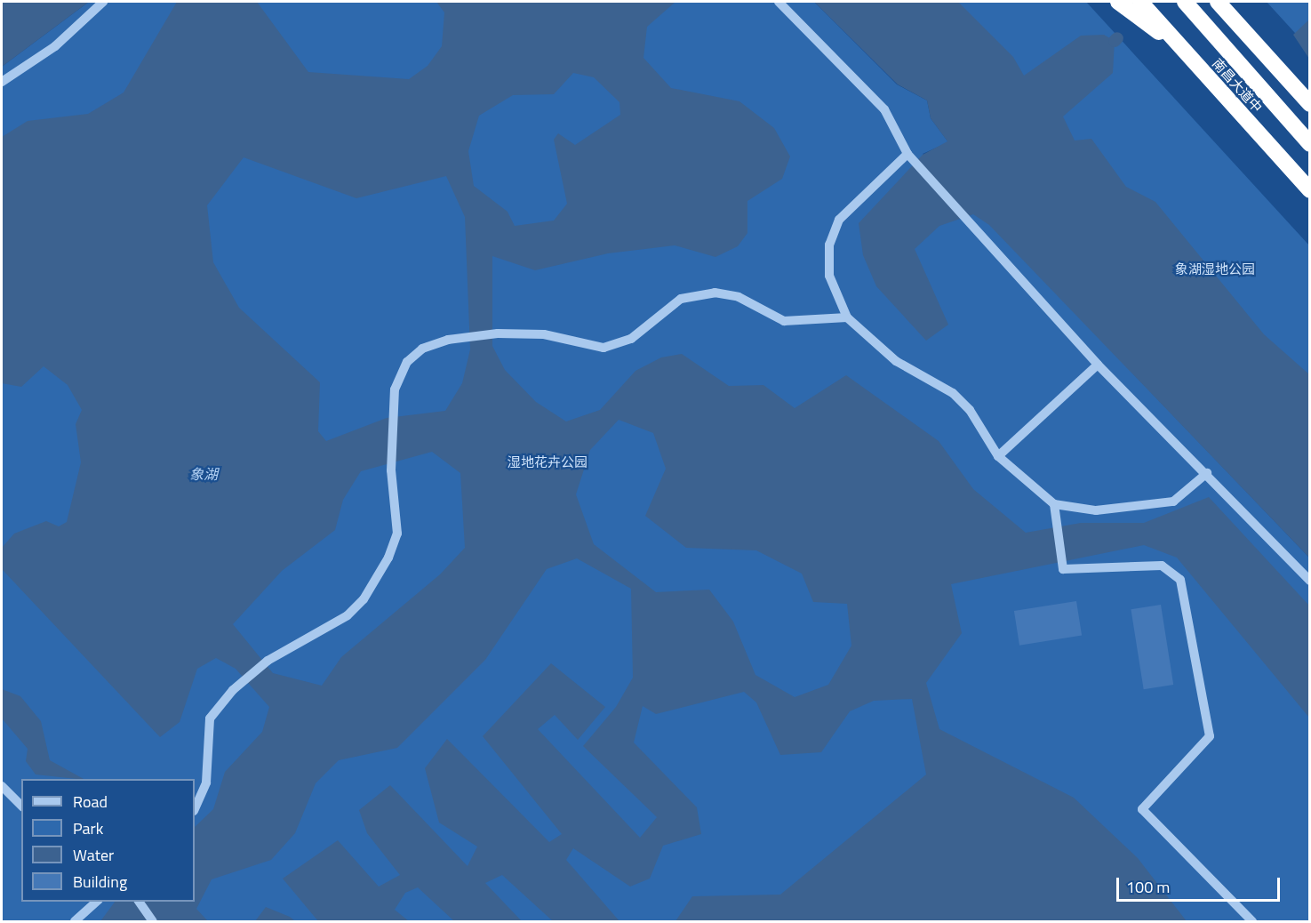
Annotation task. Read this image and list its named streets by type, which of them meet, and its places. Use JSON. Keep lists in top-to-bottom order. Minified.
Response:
{"streets":{"highway":["南昌大道中"]},"water":["象湖"],"parks":["象湖湿地公园","湿地花卉公园"],"legend":["Road","Park","Water","Building"],"scale_bar":"100 m"}
